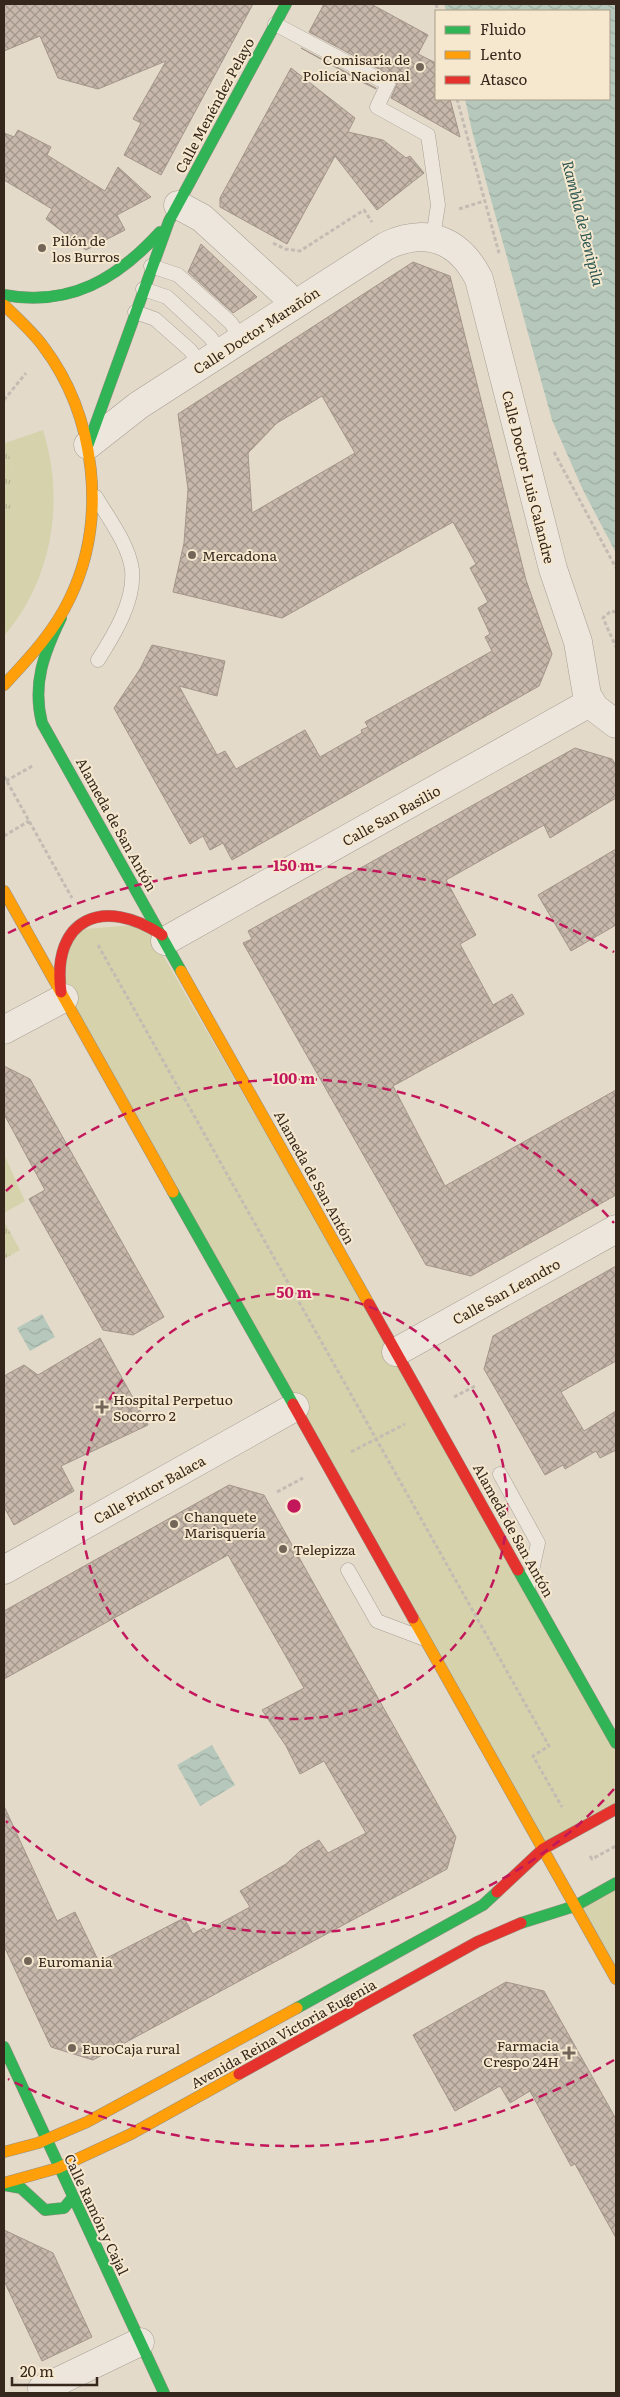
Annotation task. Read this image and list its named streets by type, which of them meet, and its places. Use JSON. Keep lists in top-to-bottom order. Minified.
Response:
{"streets":{"main road":["Calle Menéndez Pelayo","Alameda de San Antón","Avenida Reina Victoria Eugenia","Calle Ramón y Cajal"],"street":["Calle Doctor Marañón","Calle Doctor Luis Calandre","Calle San Basilio","Calle San Leandro","Calle Pintor Balaca"]},"crossings":[["Calle Doctor Marañón","Calle Doctor Luis Calandre"],["Calle Doctor Luis Calandre","Calle San Basilio"],["Calle San Basilio","Alameda de San Antón"],["Alameda de San Antón","Calle San Leandro"],["Avenida Reina Victoria Eugenia","Calle Ramón y Cajal"]],"water":["Rambla de Benipila"],"places":{"other":["Comisaría de Policía Nacional","Pilón de los Burros","Mercadona","Chanquete Marisquería","Telepizza","Euromania","EuroCaja rural"],"health":["Hospital Perpetuo Socorro 2","Farmacia Crespo 24H"]},"legend":["Fluido","Lento","Atasco"],"scale_bar":"20 m","rings":["150 m","100 m","50 m"]}
